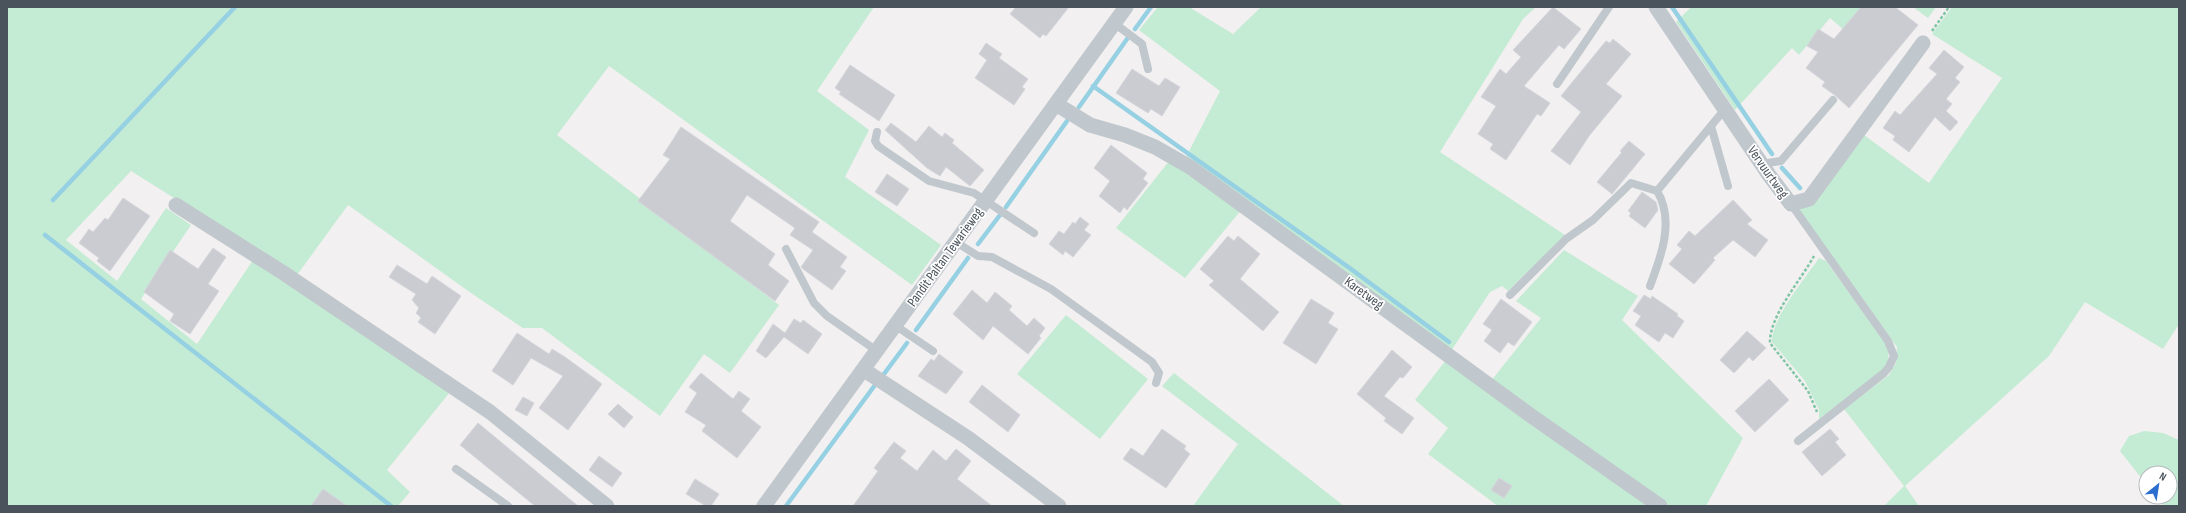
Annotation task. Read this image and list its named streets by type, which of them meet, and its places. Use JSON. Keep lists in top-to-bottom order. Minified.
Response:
{"streets":{"street":["Vervuurtweg","Pandit Paltan Tewarieweg","Karetweg"]},"crossings":[["Pandit Paltan Tewarieweg","Karetweg"]],"north":"top right"}
